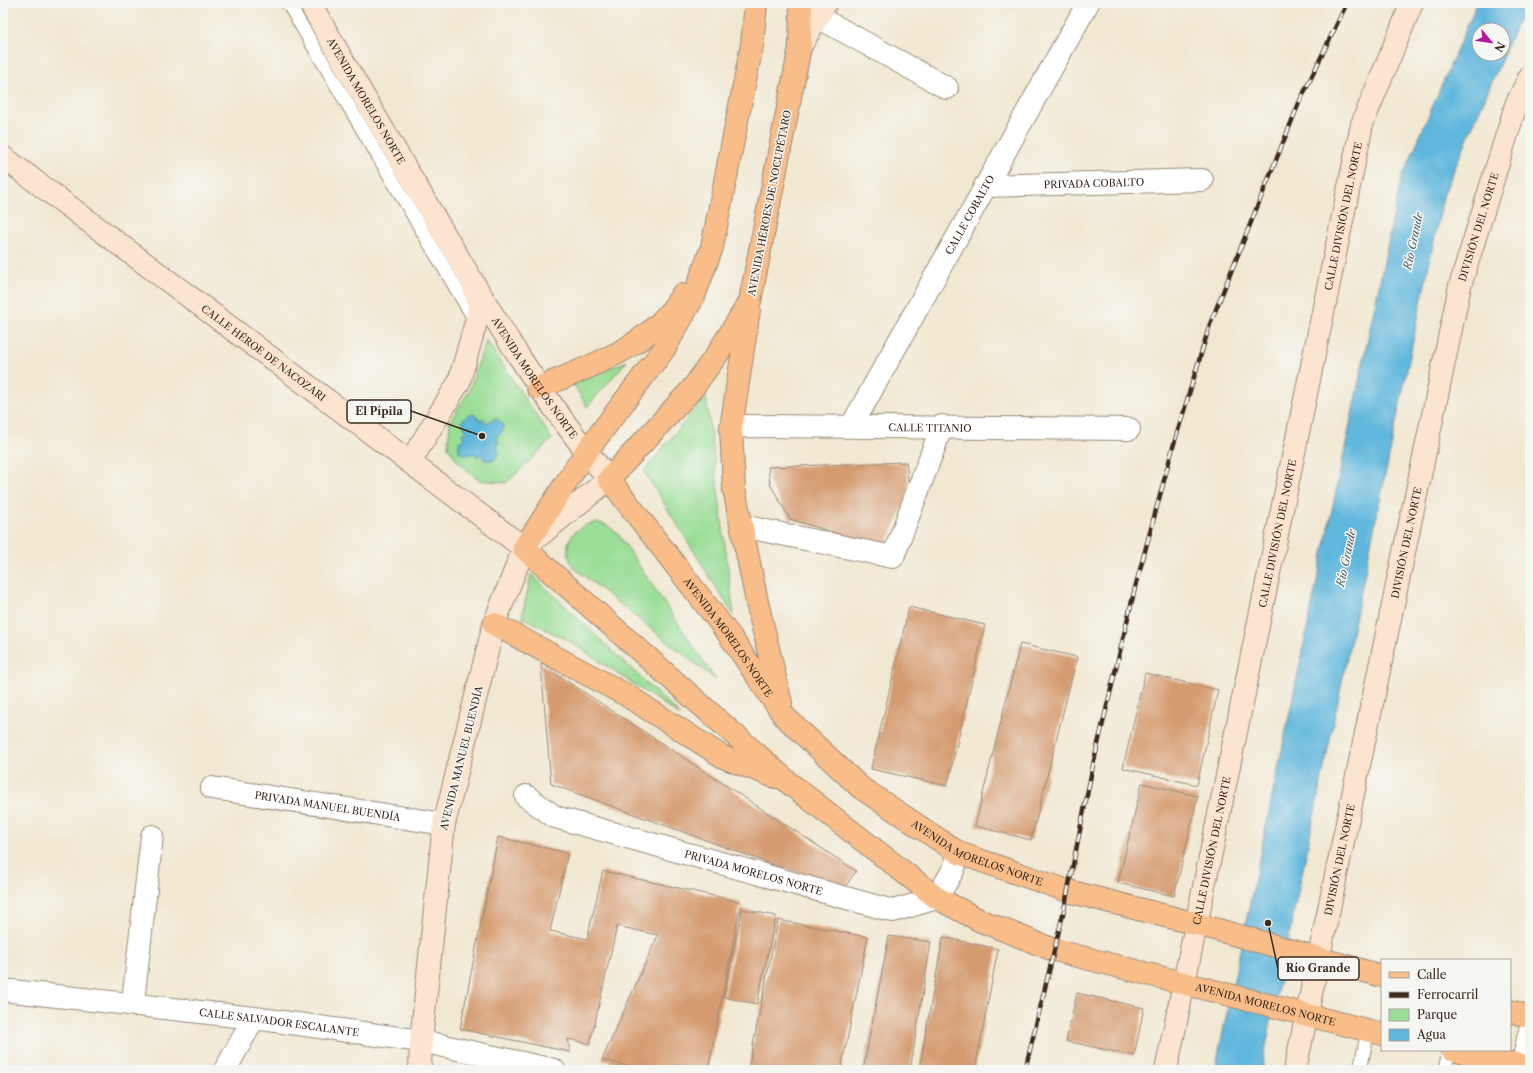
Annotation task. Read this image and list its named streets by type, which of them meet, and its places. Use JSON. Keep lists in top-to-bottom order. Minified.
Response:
{"streets":{"main road":["AVENIDA MORELOS NORTE","AVENIDA HÉROES DE NOCUPÉTARO","CALLE DIVISIÓN DEL NORTE","DIVISIÓN DEL NORTE","CALLE HÉROE DE NACOZARI","AVENIDA MANUEL BUENDÍA"],"street":["PRIVADA COBALTO","CALLE COBALTO","CALLE TITANIO","PRIVADA MANUEL BUENDÍA","PRIVADA MORELOS NORTE","CALLE SALVADOR ESCALANTE"]},"crossings":[["AVENIDA MORELOS NORTE","AVENIDA HÉROES DE NOCUPÉTARO"],["AVENIDA MORELOS NORTE","CALLE DIVISIÓN DEL NORTE"],["AVENIDA MORELOS NORTE","DIVISIÓN DEL NORTE"],["AVENIDA MORELOS NORTE","CALLE HÉROE DE NACOZARI"],["AVENIDA MORELOS NORTE","AVENIDA MANUEL BUENDÍA"],["AVENIDA MORELOS NORTE","PRIVADA MORELOS NORTE"],["PRIVADA COBALTO","CALLE COBALTO"],["AVENIDA HÉROES DE NOCUPÉTARO","CALLE HÉROE DE NACOZARI"],["AVENIDA HÉROES DE NOCUPÉTARO","AVENIDA MANUEL BUENDÍA"],["CALLE COBALTO","CALLE TITANIO"],["CALLE HÉROE DE NACOZARI","AVENIDA MANUEL BUENDÍA"],["AVENIDA MANUEL BUENDÍA","PRIVADA MANUEL BUENDÍA"],["AVENIDA MANUEL BUENDÍA","CALLE SALVADOR ESCALANTE"]],"water":["Río Grande"],"places":["El Pípila","Río Grande"],"legend":["Calle","Ferrocarril","Parque","Agua"],"north":"bottom right"}
